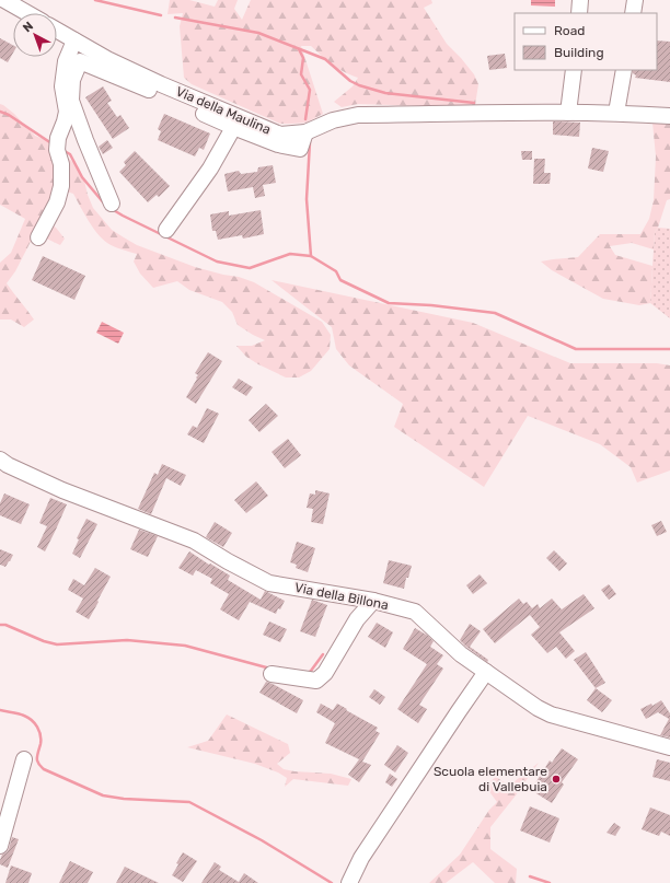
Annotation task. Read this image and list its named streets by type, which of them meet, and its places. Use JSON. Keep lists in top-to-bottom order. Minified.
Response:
{"streets":{"street":["Via della Maulina","Via della Billona"]},"places":["Scuola elementare di Vallebuia"],"legend":["Road","Building"],"north":"top left"}
